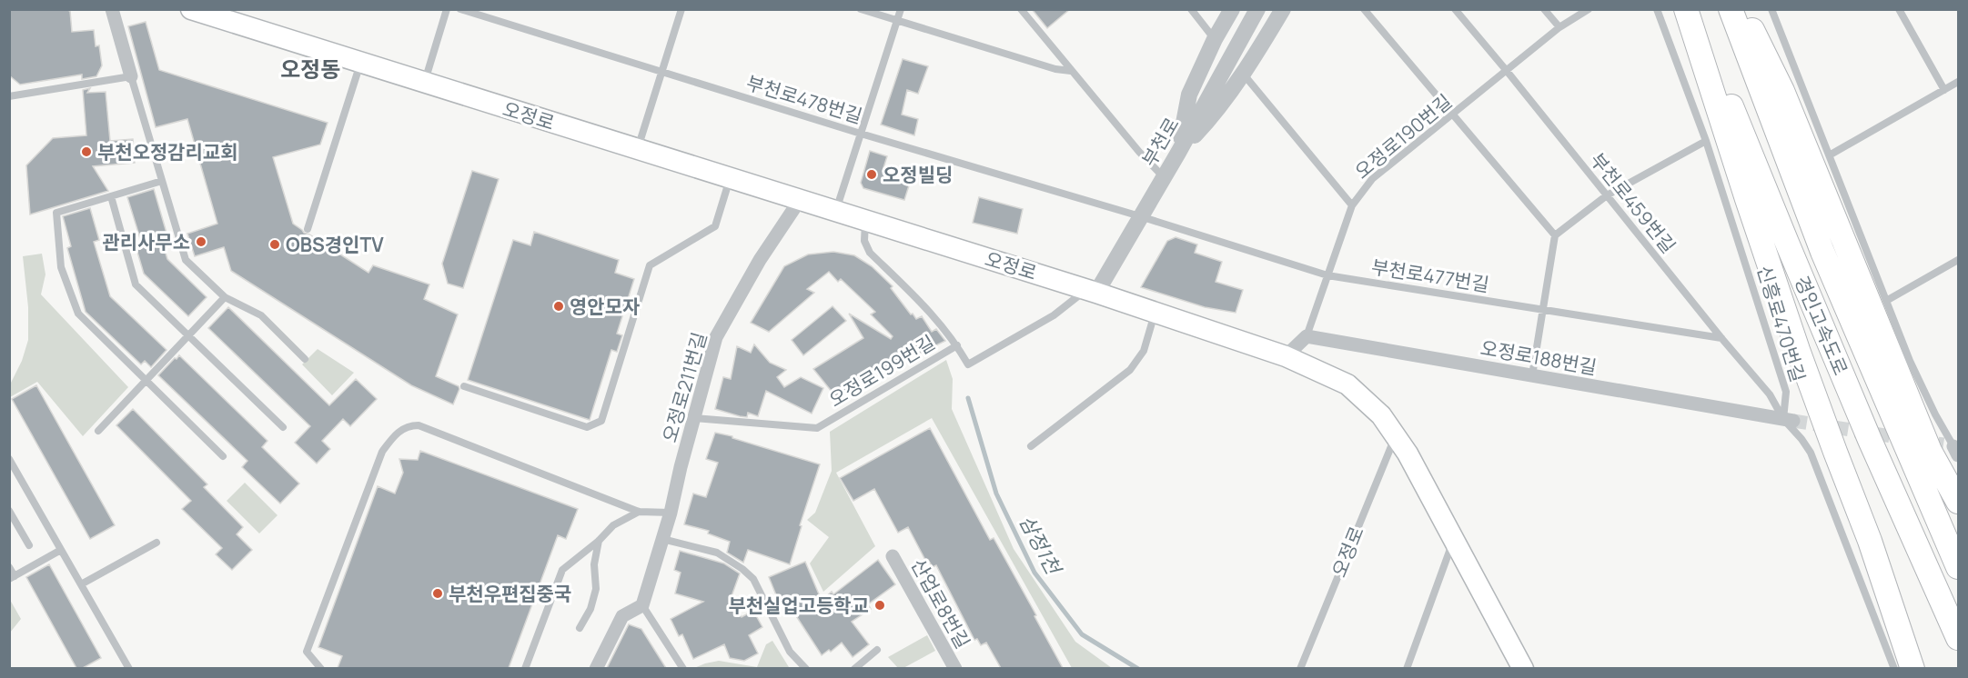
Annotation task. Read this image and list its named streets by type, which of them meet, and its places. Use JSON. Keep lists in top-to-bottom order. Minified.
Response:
{"streets":{"highway":["경인고속도로"],"main road":["오정로"],"street":["부천로","오정로188번길","오정로211번길","산업로8번길"],"lane":["부천로478번길","오정로190번길","부천로459번길","부천로477번길","신흥로470번길","오정로199번길"]},"crossings":[["부천로478번길","부천로"],["부천로478번길","부천로477번길"],["오정로","부천로"],["오정로","오정로199번길"],["오정로","오정로211번길"],["오정로190번길","부천로459번길"],["오정로190번길","부천로477번길"],["오정로190번길","오정로188번길"],["부천로","부천로477번길"],["부천로","오정로199번길"],["부천로459번길","부천로477번길"],["부천로459번길","신흥로470번길"],["부천로459번길","오정로188번길"],["신흥로470번길","오정로188번길"],["오정로199번길","오정로211번길"]],"districts":["오정동"],"water":["삼정1천"],"places":["부천오정감리교회","오정빌딩","관리사무소","OBS경인TV","영안모자","부천우편집중국","부천실업고등학교"]}
